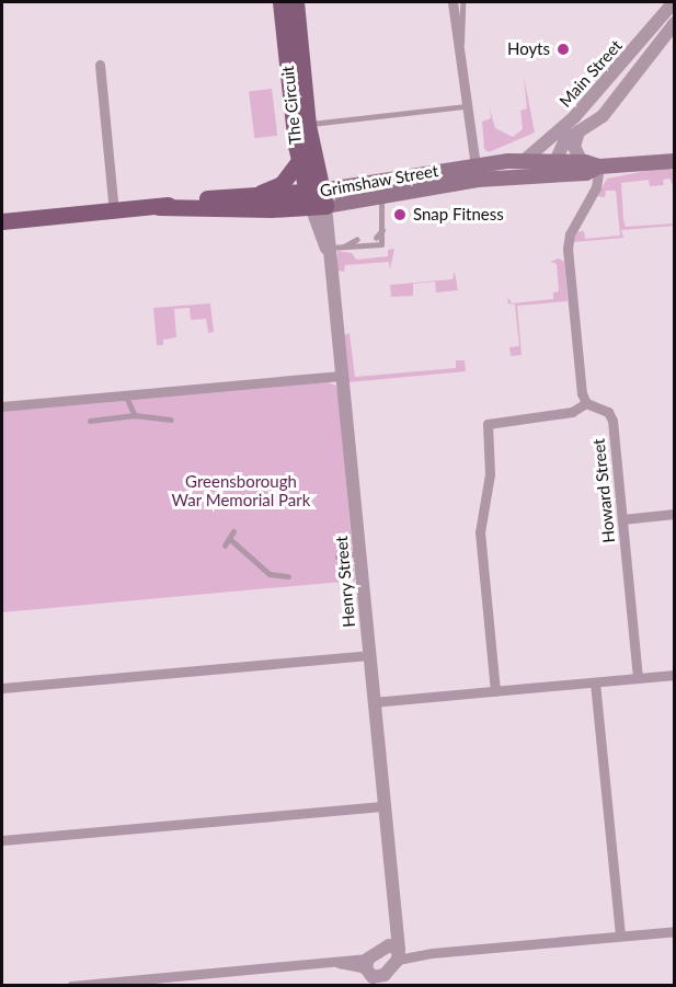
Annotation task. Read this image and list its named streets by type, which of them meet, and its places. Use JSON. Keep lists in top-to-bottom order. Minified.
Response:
{"streets":{"main road":["The Circuit","Grimshaw Street"],"street":["Main Street","Howard Street","Henry Street"]},"crossings":[["Main Street","Grimshaw Street"],["The Circuit","Grimshaw Street"],["The Circuit","Henry Street"],["Grimshaw Street","Henry Street"]],"parks":["Greensborough War Memorial Park"],"places":["Hoyts","Snap Fitness"]}
